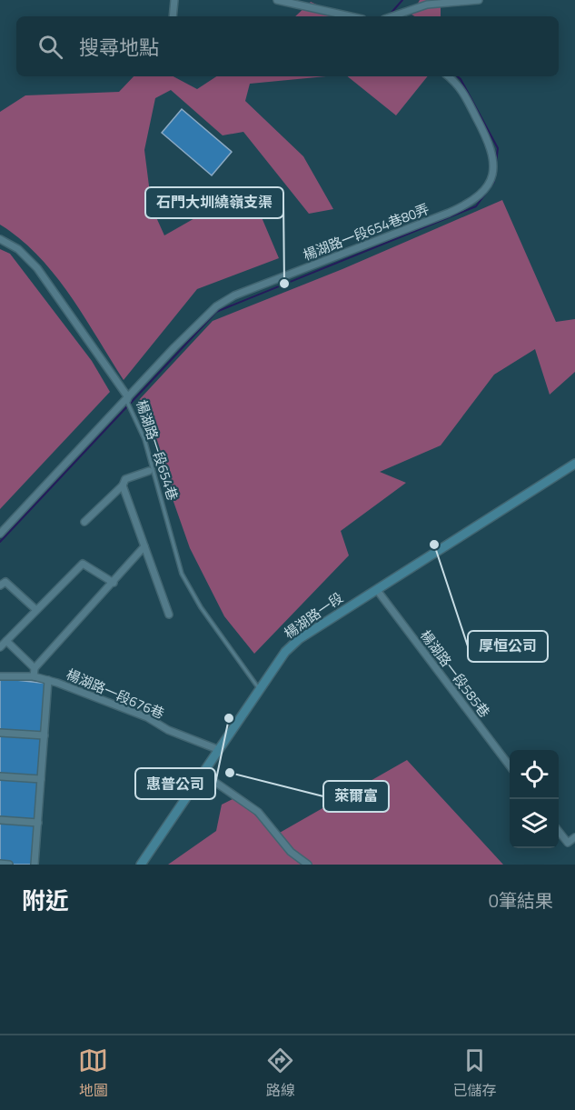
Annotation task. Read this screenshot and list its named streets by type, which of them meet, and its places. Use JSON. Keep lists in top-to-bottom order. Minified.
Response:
{"streets":{"street":["楊湖路一段654巷80弄","楊湖路一段654巷","楊湖路一段","楊湖路一段585巷","楊湖路一段676巷"]},"crossings":[["楊湖路一段654巷80弄","楊湖路一段654巷"],["楊湖路一段654巷","楊湖路一段"],["楊湖路一段","楊湖路一段585巷"],["楊湖路一段","楊湖路一段676巷"]],"places":["石門大圳繞嶺支渠","厚恒公司","惠普公司","萊爾富"],"page":{"search":"搜尋地點","heading":["附近","0筆結果"],"nav":["地圖","路線","已儲存"]}}
